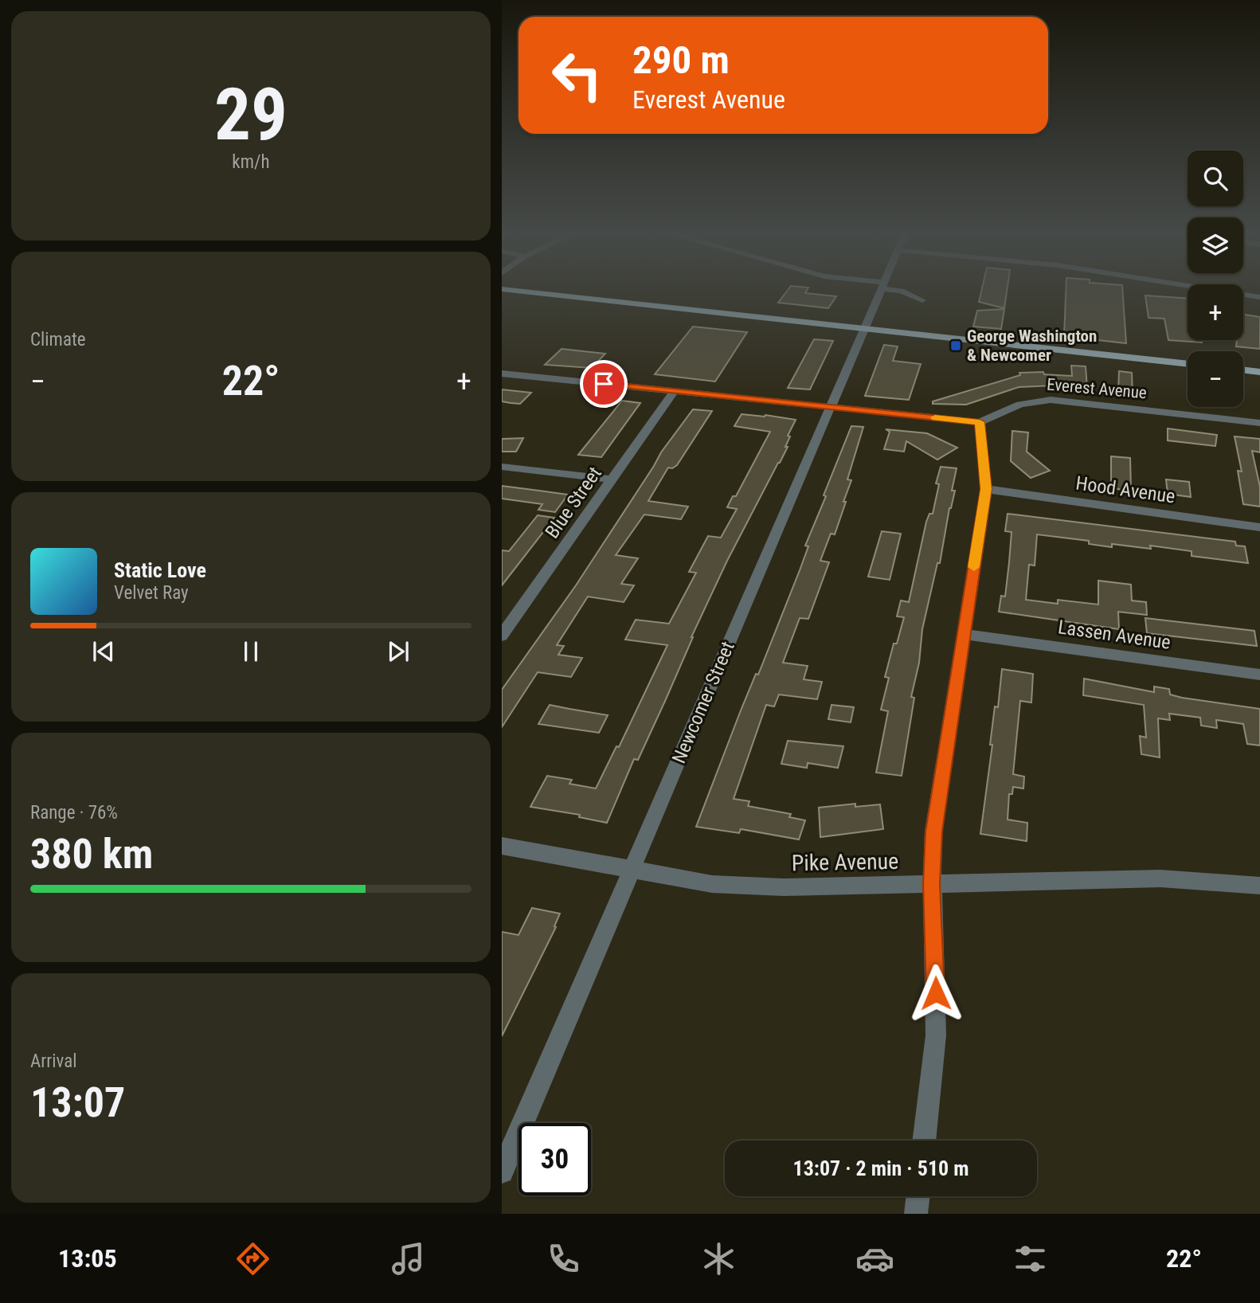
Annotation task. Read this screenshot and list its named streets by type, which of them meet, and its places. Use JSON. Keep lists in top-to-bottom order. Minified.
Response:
{"streets":{"street":["Everest Avenue","Hood Avenue","Blue Street","Lassen Avenue","Newcomer Street","Pike Avenue"]},"crossings":[["Everest Avenue","Blue Street"],["Everest Avenue","Newcomer Street"],["Newcomer Street","Pike Avenue"]],"places":{"transit":["George Washington & Newcomer"]},"page":{"tile":[["29","km/h"],"Climate",["Range · 76%","380 km"],["Arrival","13:07"]],"turn":["290 m","Everest Avenue"],"map_buttons":["+","−"],"heat":["−","22°","+"],"song":["Static Love","Velvet Ray"],"limit":"30","trip":"13:07 · 2 min · 510 m","tabs":["13:05","22°"]}}
